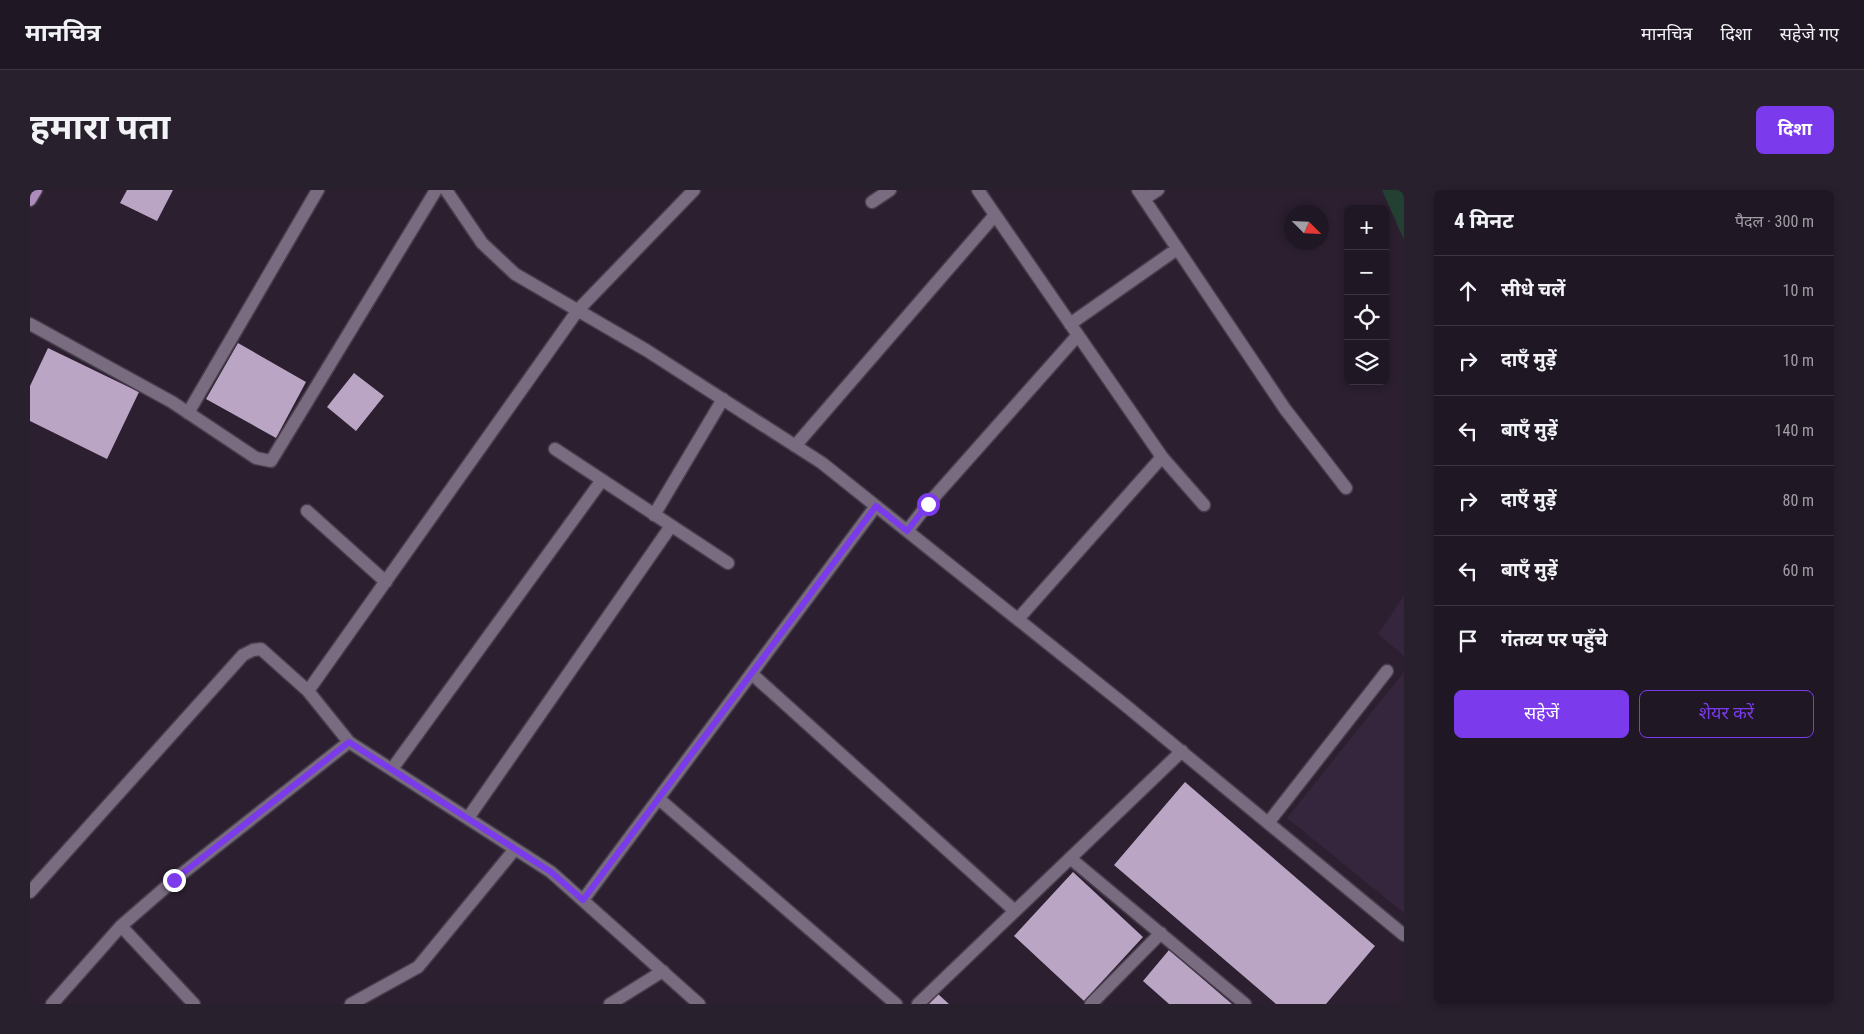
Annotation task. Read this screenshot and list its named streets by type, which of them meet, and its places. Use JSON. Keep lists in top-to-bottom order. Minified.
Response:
{"north":"bottom right","page":{"header":"मानचित्र","nav":["मानचित्र","दिशा","सहेजे गए"],"buttons":["दिशा",["सहेजें","शेयर करें"]],"title":"हमारा पता","heading":["4 मिनट","पैदल · 300 m"],"map_buttons":["+","−"],"list":[["सीधे चलें","10 m"],["दाएँ मुड़ें","10 m"],["बाएँ मुड़ें","140 m"],["दाएँ मुड़ें","80 m"],["बाएँ मुड़ें","60 m"],"गंतव्य पर पहुँचे"]}}
